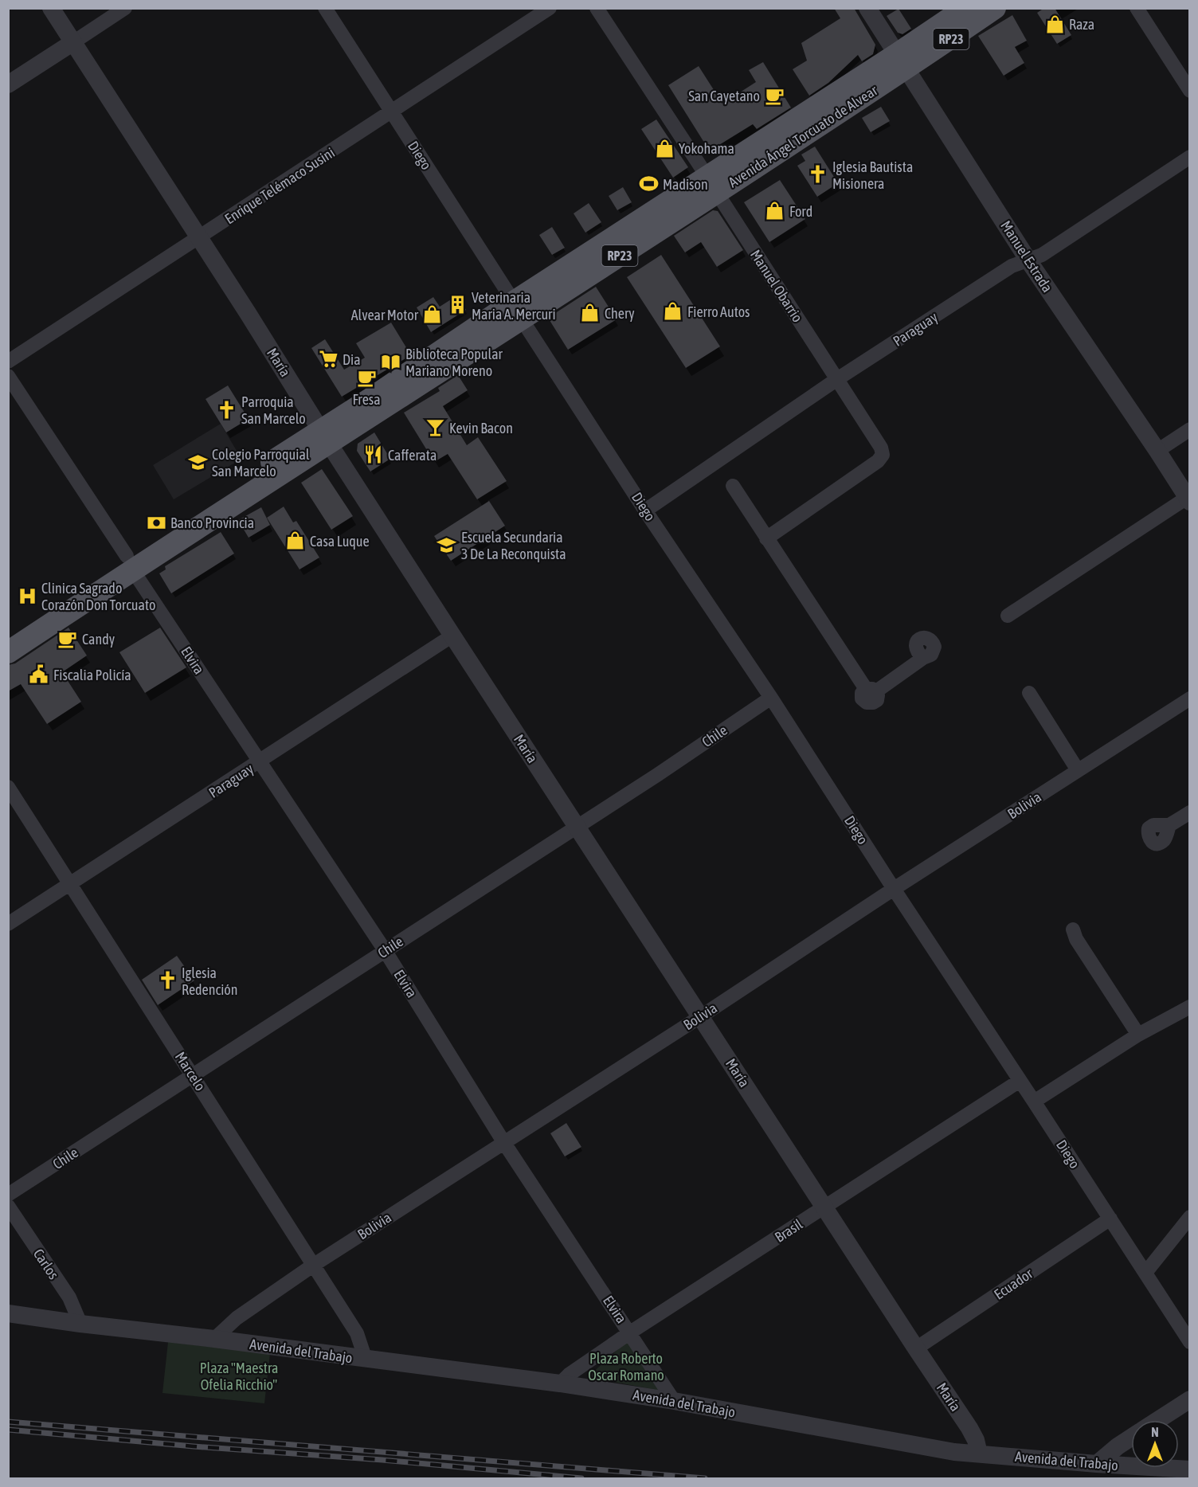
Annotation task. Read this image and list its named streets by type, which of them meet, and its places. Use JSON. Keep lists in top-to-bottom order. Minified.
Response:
{"streets":{"main road":["RP23","Avenida Ángel Torcuato de Alvear"],"street":["Diego","Enrique Telémaco Susini","Manuel Estrada","Manuel Obarrio","Paraguay","María","Elvira","Chile","Bolivia","Marcelo","Brasil","Carlos","Ecuador","Avenida del Trabajo"]},"crossings":[["Avenida Ángel Torcuato de Alvear","Diego"],["Avenida Ángel Torcuato de Alvear","Manuel Estrada"],["Avenida Ángel Torcuato de Alvear","Manuel Obarrio"],["Avenida Ángel Torcuato de Alvear","María"],["Avenida Ángel Torcuato de Alvear","Elvira"],["Diego","Enrique Telémaco Susini"],["Diego","Paraguay"],["Diego","Chile"],["Diego","Bolivia"],["Diego","Brasil"],["Diego","Ecuador"],["Enrique Telémaco Susini","María"],["Manuel Estrada","Paraguay"],["Manuel Obarrio","Paraguay"],["Paraguay","María"],["Paraguay","Elvira"],["Paraguay","Marcelo"],["María","Chile"],["María","Bolivia"],["María","Brasil"],["María","Ecuador"],["María","Avenida del Trabajo"],["Elvira","Chile"],["Elvira","Bolivia"],["Elvira","Brasil"],["Elvira","Avenida del Trabajo"],["Chile","Marcelo"],["Bolivia","Marcelo"],["Bolivia","Avenida del Trabajo"],["Marcelo","Avenida del Trabajo"],["Brasil","Avenida del Trabajo"],["Carlos","Avenida del Trabajo"]],"parks":["Plaza Roberto Oscar Romano","Plaza \"Maestra Ofelia Ricchio\""],"places":{"shop":["Raza","Yokohama","Ford","Fierro Autos","Chery","Alvear Motor","Casa Luque"],"cafe":["San Cayetano","Fresa","Candy"],"church":["Iglesia Bautista Misionera","Parroquia San Marcelo","Iglesia Redención"],"sports":["Madison"],"building":["Veterinaria Maria A. Mercuri"],"supermarket":["Dia"],"library":["Biblioteca Popular Mariano Moreno"],"bar":["Kevin Bacon"],"restaurant":["Cafferata"],"school or university":["Colegio Parroquial San Marcelo","Escuela Secundaria 3 De La Reconquista"],"bank":["Banco Provincia"],"hospital":["Clinica Sagrado Corazón Don Torcuato"],"public building":["Fiscalia Policía"]},"north":"top"}
